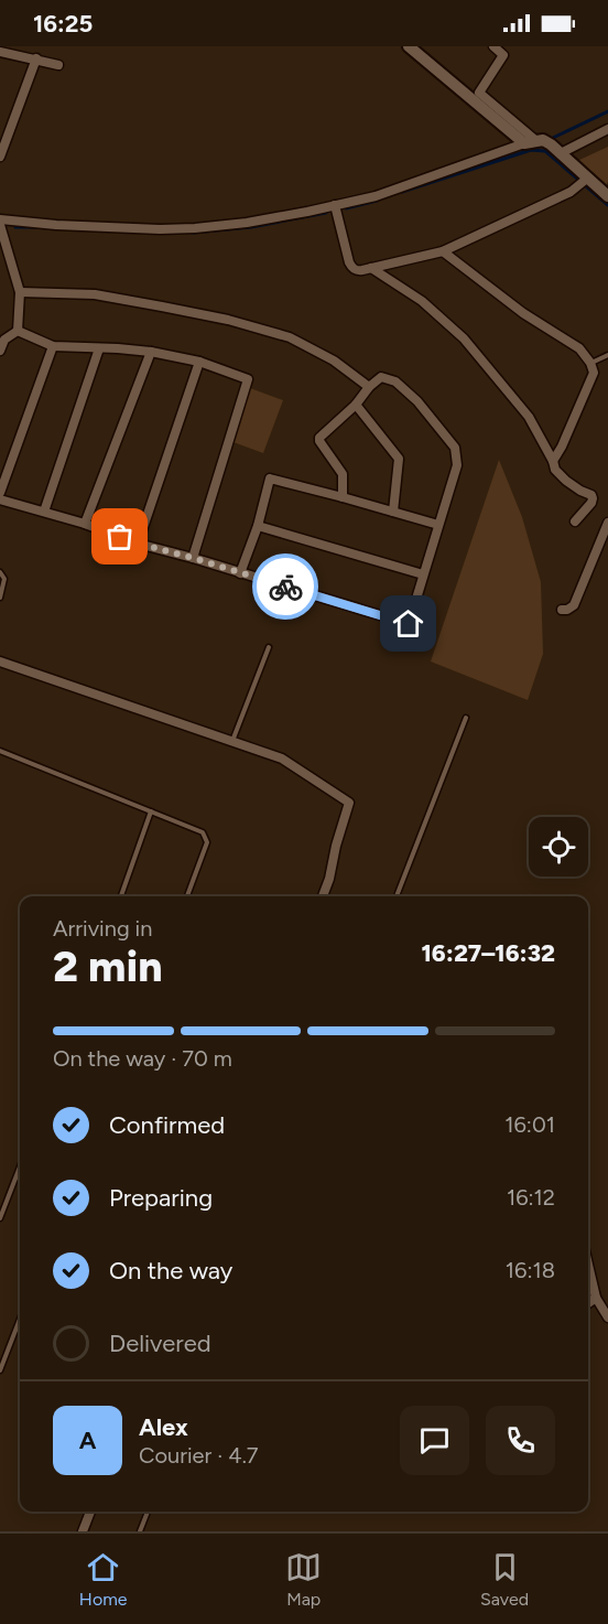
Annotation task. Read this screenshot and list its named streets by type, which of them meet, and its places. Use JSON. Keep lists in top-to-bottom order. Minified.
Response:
{"page":{"status":"16:25","heading":["2 min","Arriving in","16:27–16:32"],"panel":["Alex","Courier · 4.7"],"bar":"On the way · 70 m","list":[["Confirmed","16:01"],["Preparing","16:12"],["On the way","16:18"],"Delivered"],"round":"A","tabs":["Home","Map","Saved"]}}
